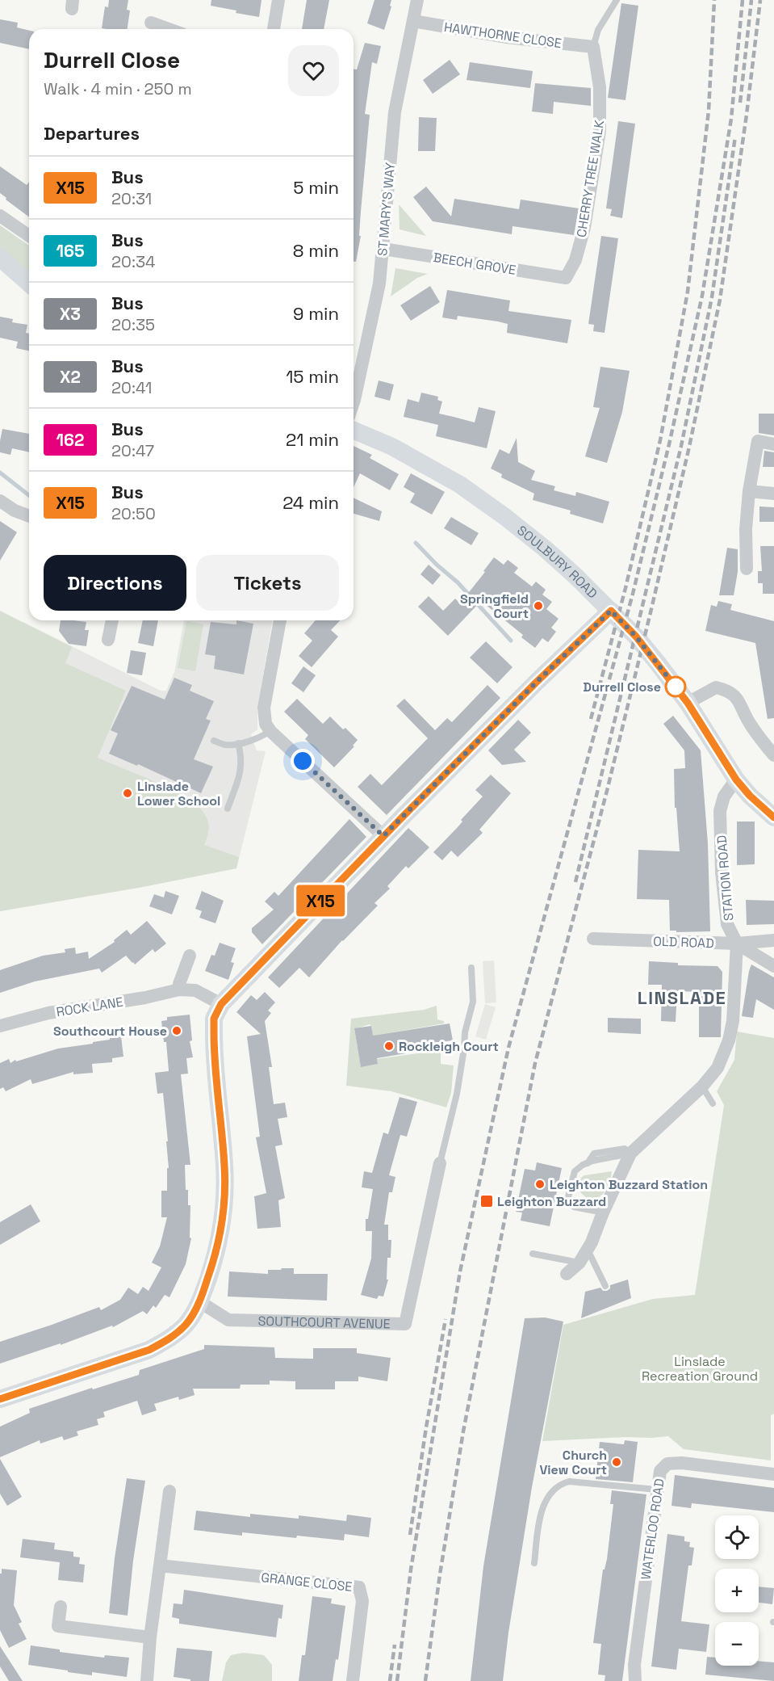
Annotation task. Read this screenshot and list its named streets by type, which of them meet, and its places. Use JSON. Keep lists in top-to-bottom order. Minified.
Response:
{"streets":{"street":["HAWTHORNE CLOSE","CHERRY TREE WALK","ST MARY'S WAY","BEECH GROVE","SOULBURY ROAD","STATION ROAD","OLD ROAD","ROCK LANE","SOUTHCOURT AVENUE","WATERLOO ROAD","GRANGE CLOSE"]},"crossings":[["HAWTHORNE CLOSE","CHERRY TREE WALK"],["HAWTHORNE CLOSE","ST MARY'S WAY"],["CHERRY TREE WALK","BEECH GROVE"],["ST MARY'S WAY","BEECH GROVE"],["SOULBURY ROAD","STATION ROAD"],["STATION ROAD","OLD ROAD"]],"districts":["LINSLADE"],"parks":["Linslade Recreation Ground"],"places":{"other":["Springfield Court","Durrell Close","Linslade Lower School","Southcourt House","Rockleigh Court","Leighton Buzzard Station","Church View Court"],"transit":["Leighton Buzzard"]},"lines":["bus line X15"],"page":{"on_map":"X15","heading":[["Durrell Close","Walk · 4 min · 250 m"],"Departures"],"list":[{"mark":"X15","name":"Bus","note":"20:31","value":"5 min"},{"mark":"165","name":"Bus","note":"20:34","value":"8 min"},{"mark":"X3","name":"Bus","note":"20:35","value":"9 min"},{"mark":"X2","name":"Bus","note":"20:41","value":"15 min"},{"mark":"162","name":"Bus","note":"20:47","value":"21 min"},{"mark":"X15","name":"Bus","note":"20:50","value":"24 min"}],"buttons":["Directions","Tickets"],"map_buttons":["+","−"]}}
